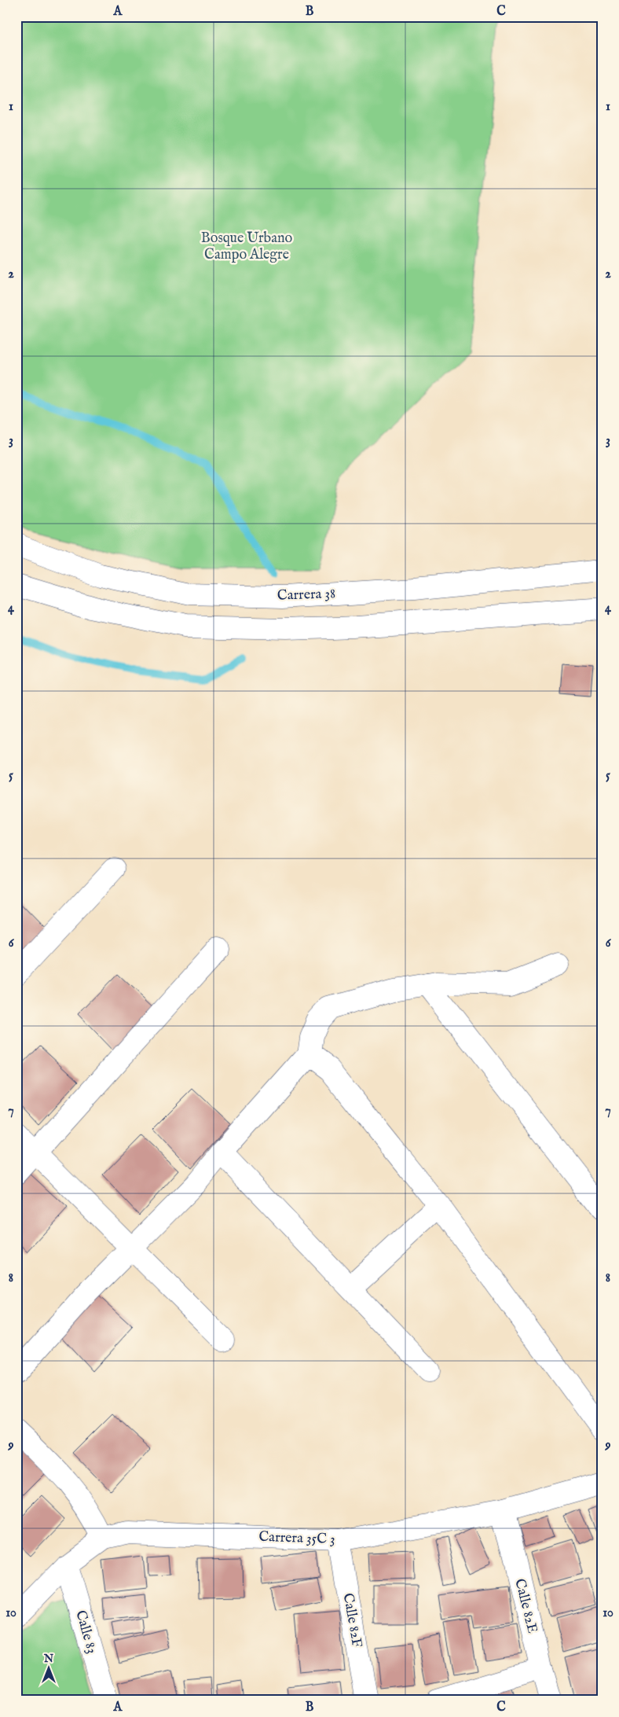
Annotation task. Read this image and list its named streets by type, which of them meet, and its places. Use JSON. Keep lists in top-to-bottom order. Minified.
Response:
{"streets":{"street":["Carrera 38","Carrera 35C 3","Calle 82E","Calle 82F","Calle 83"]},"crossings":[["Carrera 35C 3","Calle 82E"],["Carrera 35C 3","Calle 82F"],["Carrera 35C 3","Calle 83"]],"parks":["Bosque Urbano Campo Alegre"],"north":"top","grid":{"columns":["A","B","C"],"rows":["1","2","3","4","5","6","7","8","9","10"]}}
